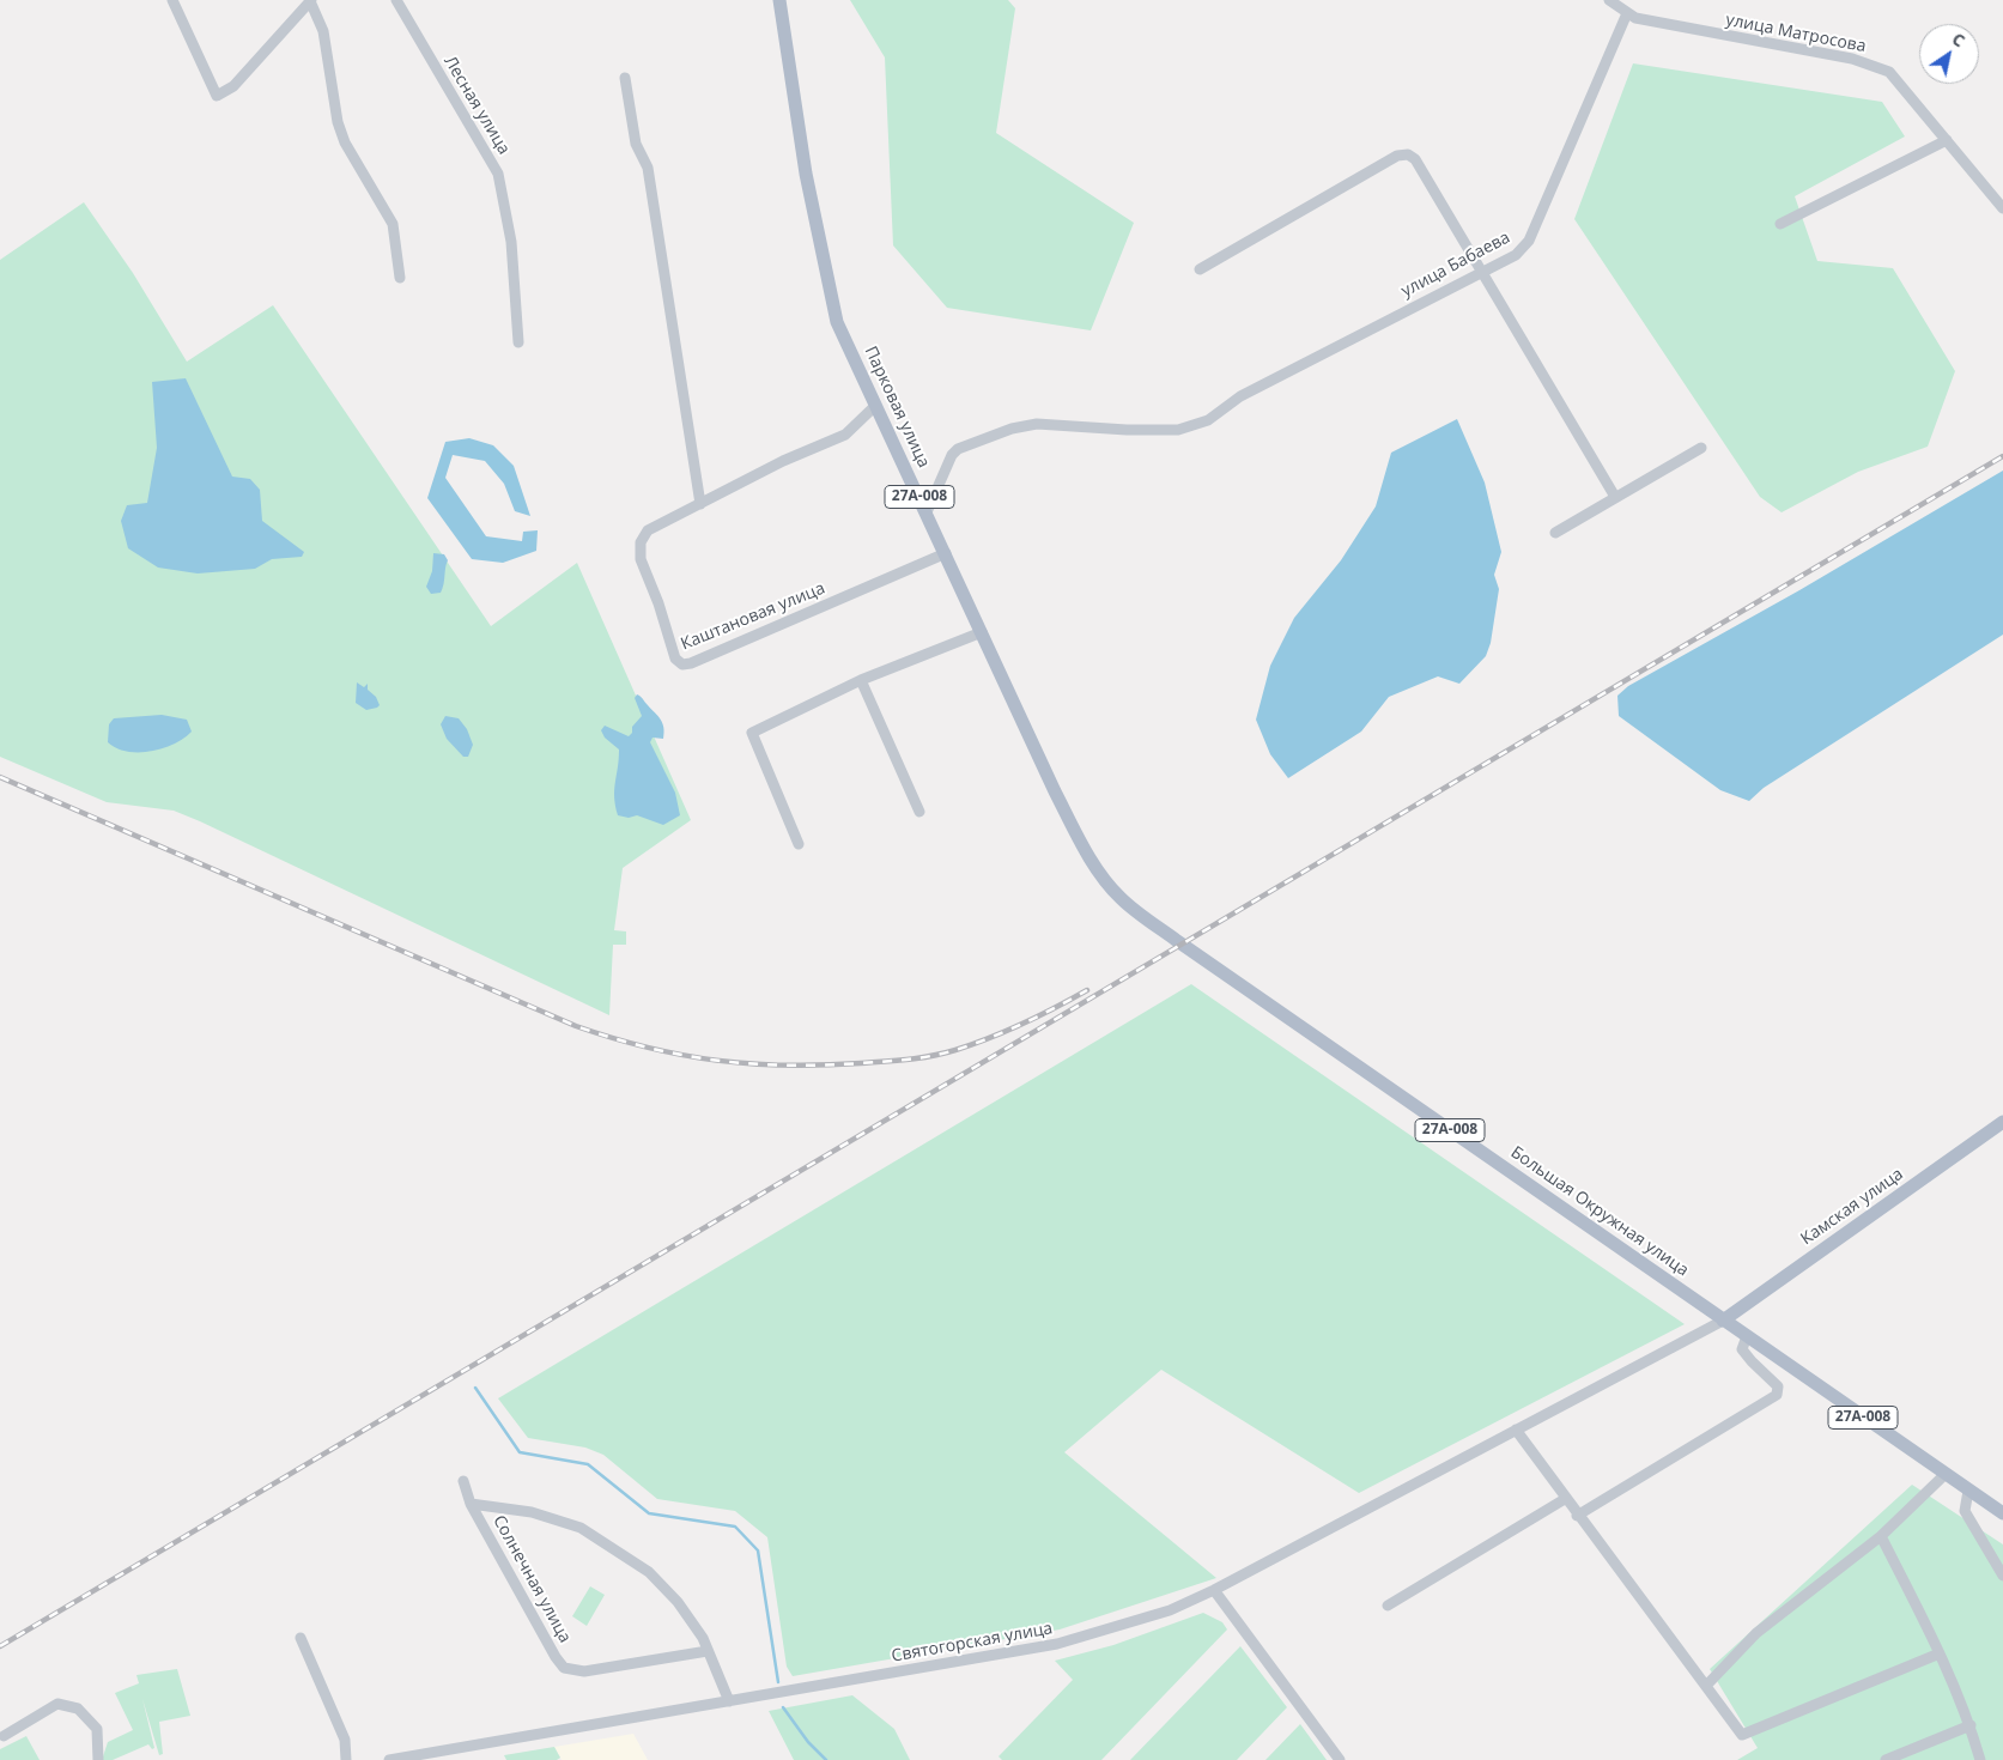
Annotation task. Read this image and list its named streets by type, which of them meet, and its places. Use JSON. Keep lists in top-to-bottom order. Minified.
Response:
{"streets":{"main road":["Парковая улица","27А-008","Камская улица","Большая Окружная улица"],"street":["улица Матросова","Лесная улица","улица Бабаева","Каштановая улица","Солнечная улица","Святогорская улица"]},"crossings":[["улица Матросова","улица Бабаева"],["улица Бабаева","Парковая улица"],["Парковая улица","Каштановая улица"],["Парковая улица","Большая Окружная улица"],["Камская улица","Большая Окружная улица"],["Камская улица","Святогорская улица"],["Большая Окружная улица","Святогорская улица"],["Солнечная улица","Святогорская улица"]],"north":"top right"}
